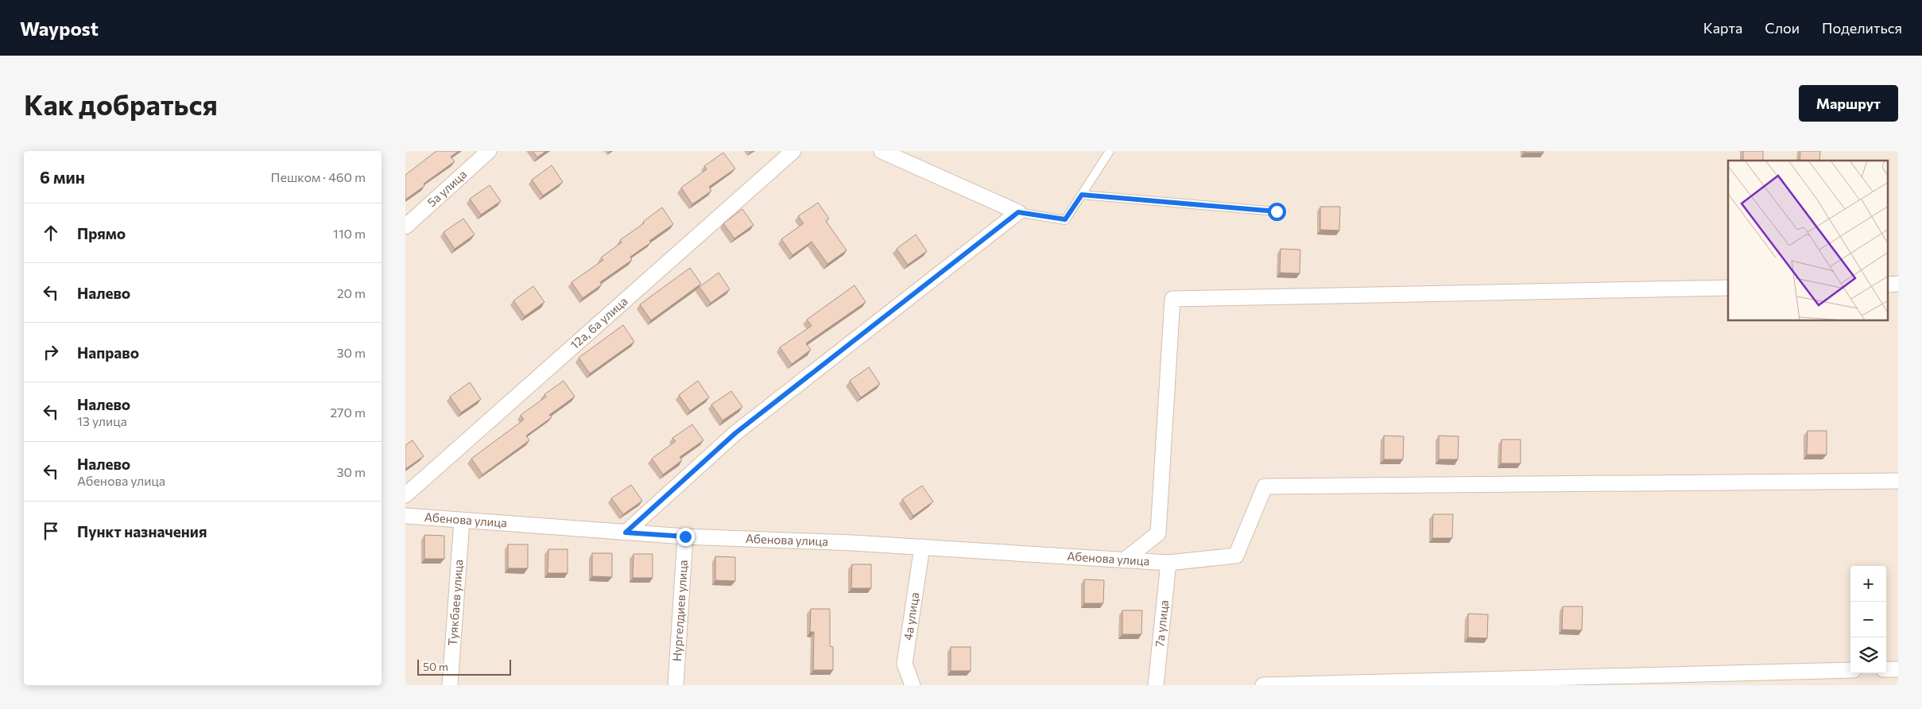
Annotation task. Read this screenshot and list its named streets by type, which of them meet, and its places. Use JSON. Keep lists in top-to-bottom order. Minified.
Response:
{"streets":{"street":["5а улица","12а, 6а улица","Абенова улица","Туякбаев улица","Нургелдиев улица","4а улица","7а улица"]},"crossings":[["Абенова улица","Туякбаев улица"],["Абенова улица","Нургелдиев улица"],["Абенова улица","4а улица"],["Абенова улица","7а улица"]],"scale_bar":"50 m","page":{"header":"Waypost","nav":["Карта","Слои","Поделиться"],"buttons":"Маршрут","title":"Как добраться","heading":["6 мин","Пешком · 460 m"],"list":[["Прямо","110 m"],["Налево","20 m"],["Направо","30 m"],["Налево","13 улица","270 m"],["Налево","Абенова улица","30 m"],"Пункт назначения"],"map_buttons":["+","−"],"scale":"50 m"}}
